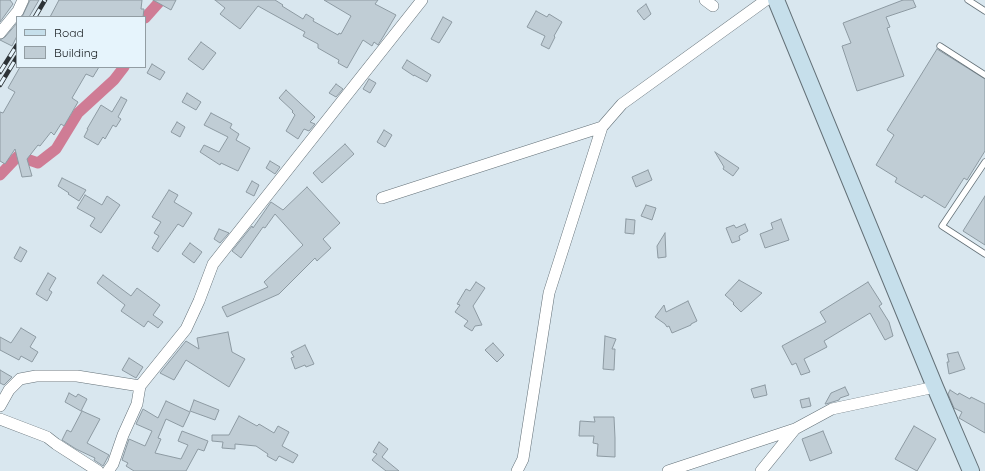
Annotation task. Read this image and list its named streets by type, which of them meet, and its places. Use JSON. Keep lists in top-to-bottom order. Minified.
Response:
{"legend":["Road","Building"]}
